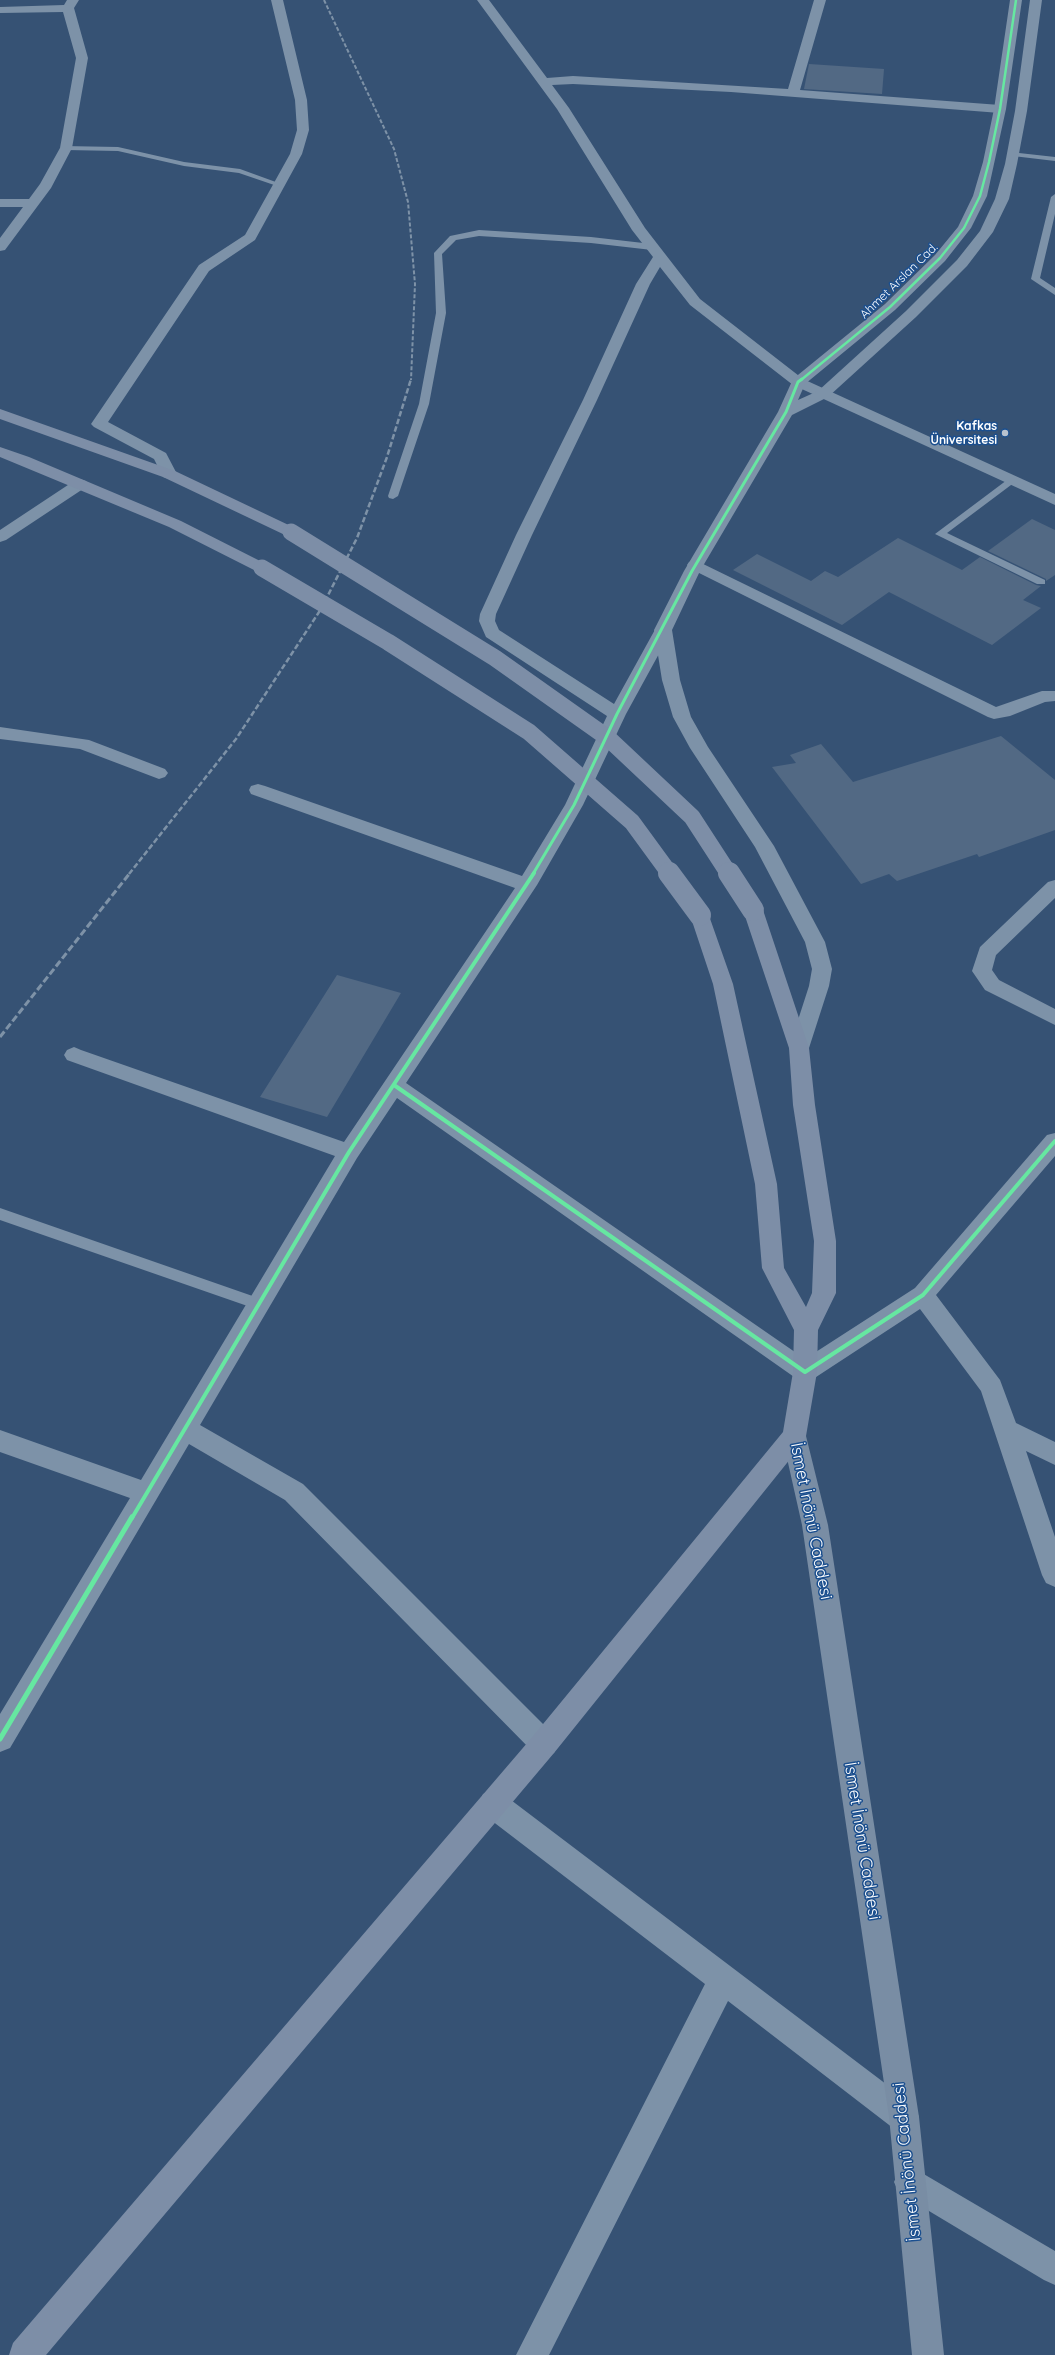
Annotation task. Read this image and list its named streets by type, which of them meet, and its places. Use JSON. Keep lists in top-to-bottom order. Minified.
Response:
{"streets":{"main road":["İsmet İnönü Caddesi"],"street":["Ahmet Arslan Cad."]},"places":["Kafkas Üniversitesi"]}
